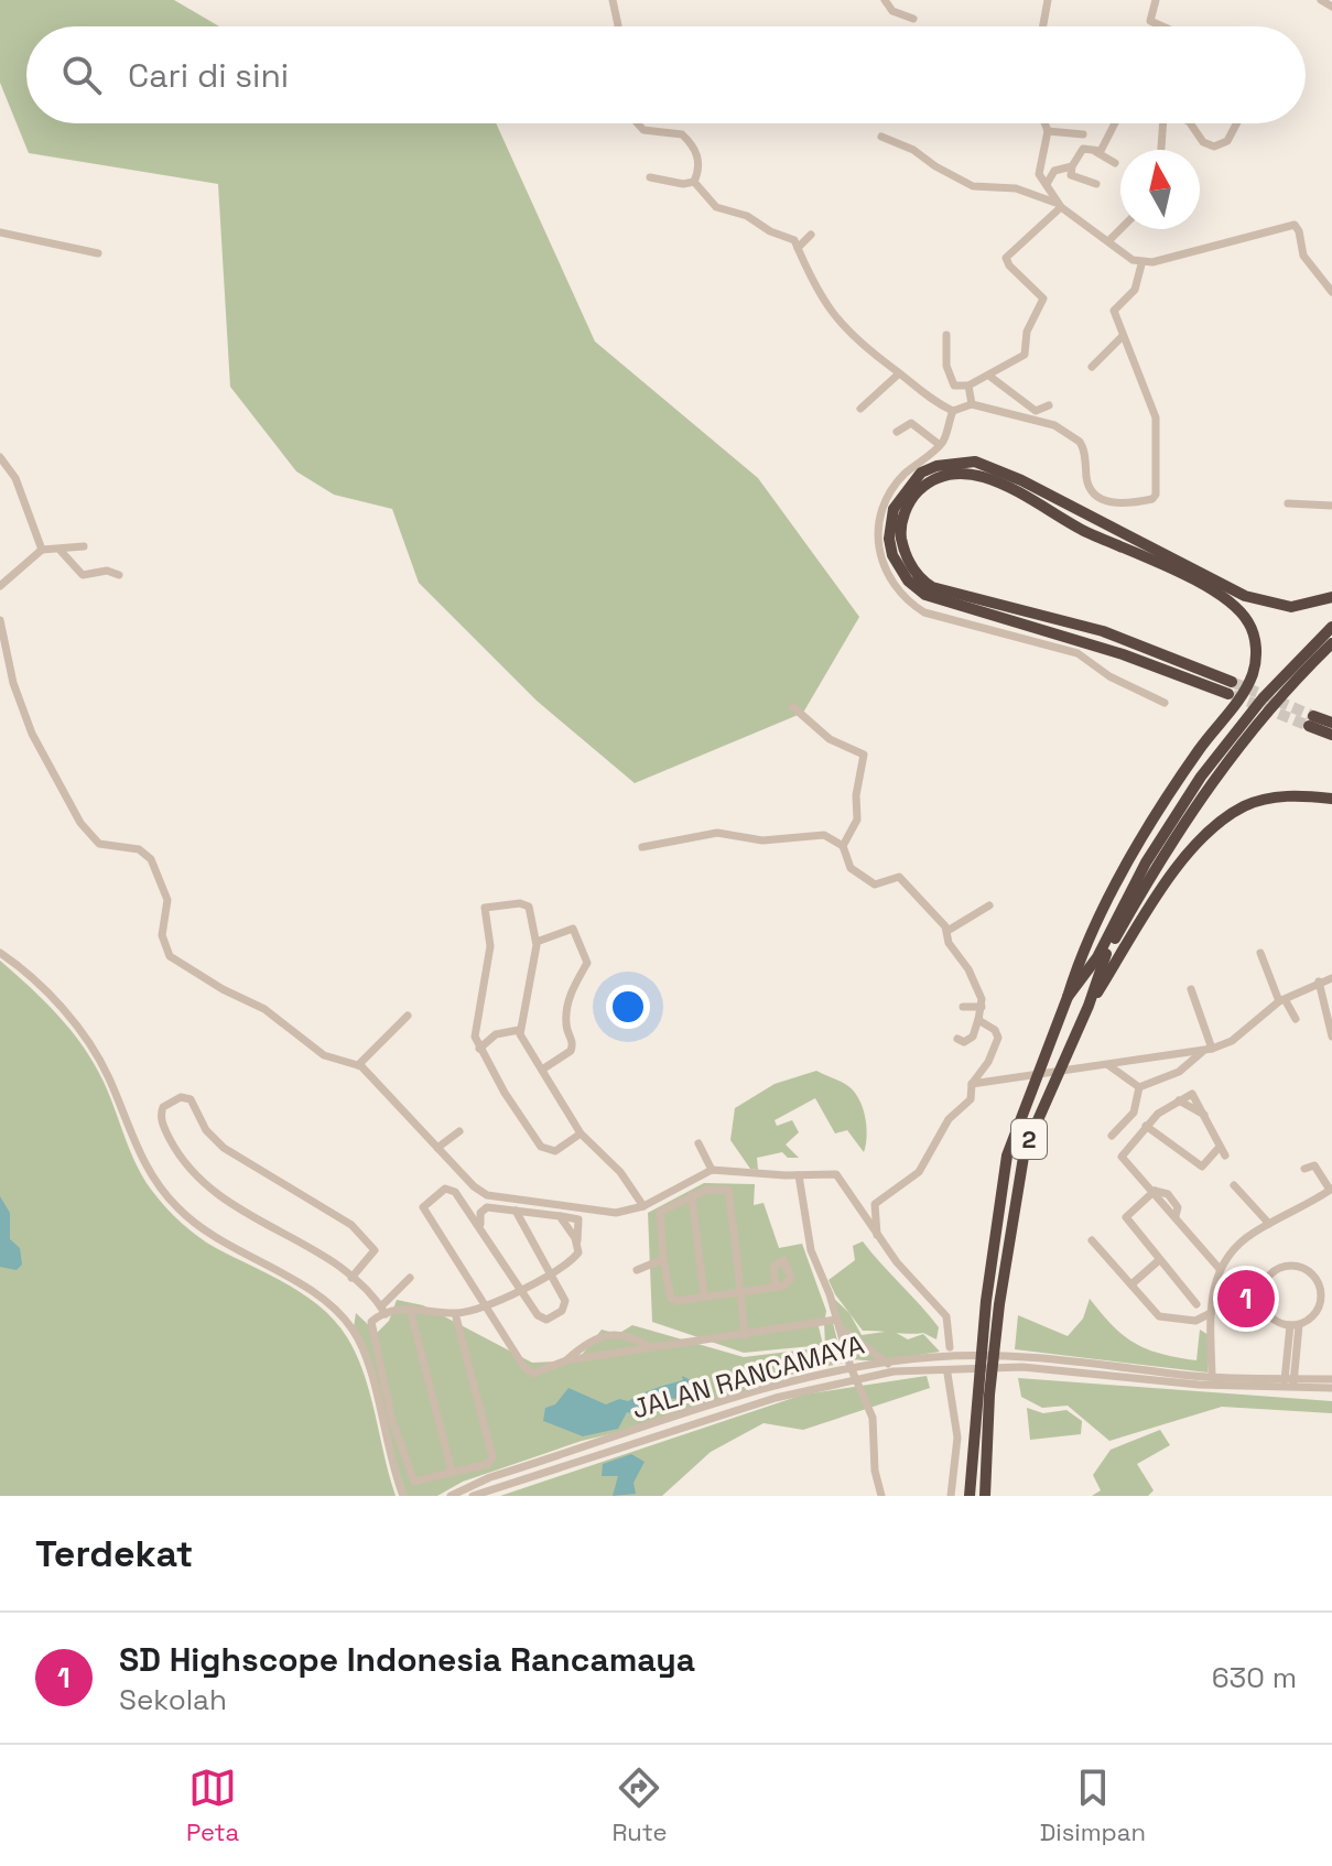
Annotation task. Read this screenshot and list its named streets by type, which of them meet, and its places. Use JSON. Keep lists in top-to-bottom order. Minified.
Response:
{"streets":{"highway":["2"],"street":["JALAN RANCAMAYA"]},"north":"top","page":{"search":"Cari di sini","pins":"1","heading":"Terdekat","list":[{"mark":"1","name":"SD Highscope Indonesia Rancamaya","note":"Sekolah","value":"630 m"}],"nav":["Peta","Rute","Disimpan"]}}
